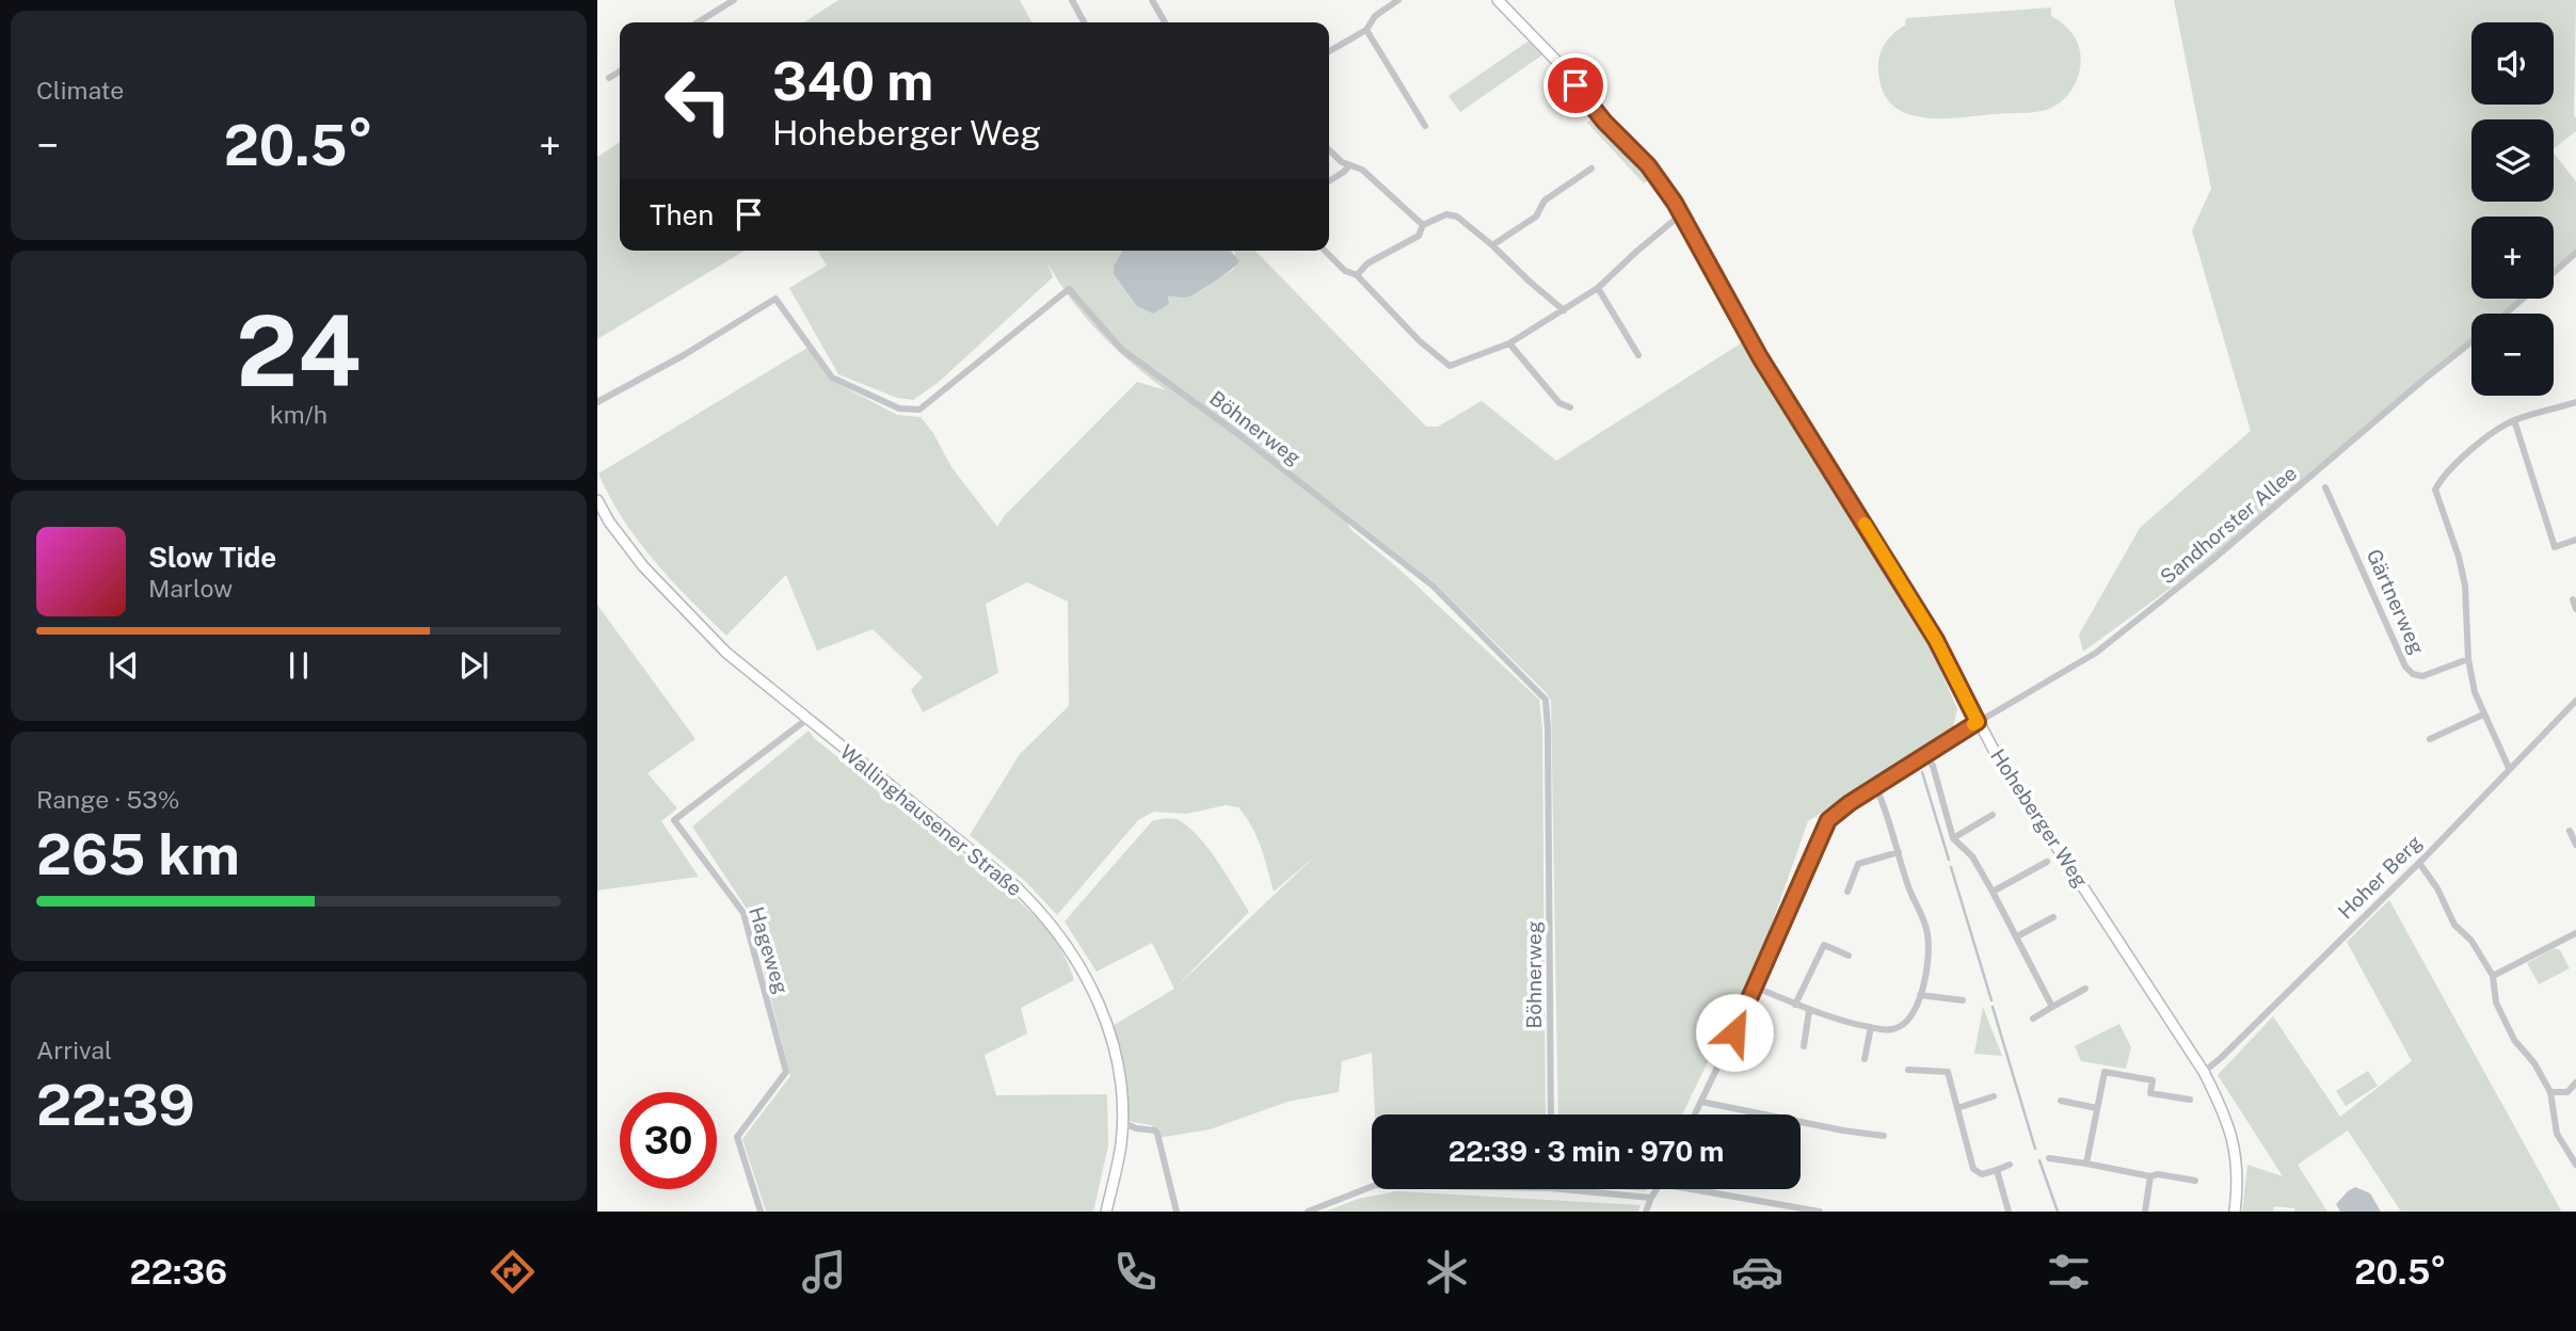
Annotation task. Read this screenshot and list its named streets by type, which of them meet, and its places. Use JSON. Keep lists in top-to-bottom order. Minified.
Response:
{"streets":{"street":["Böhnerweg","Sandhorster Allee","Gärtnerweg","Hoheberger Weg","Wallinghausener Straße","Hoher Berg","Hageweg"]},"crossings":[["Sandhorster Allee","Hoheberger Weg"],["Hoheberger Weg","Hoher Berg"],["Wallinghausener Straße","Hageweg"]],"page":{"tile":["Climate",["24","km/h"],["Range · 53%","265 km"],["Arrival","22:39"]],"map_buttons":["+","−"],"turn":["340 m","Hoheberger Weg"],"heat":["−","20.5°","+"],"then":"Then","song":["Slow Tide","Marlow"],"limit":"30","trip":"22:39 · 3 min · 970 m","tabs":["22:36","20.5°"]}}
